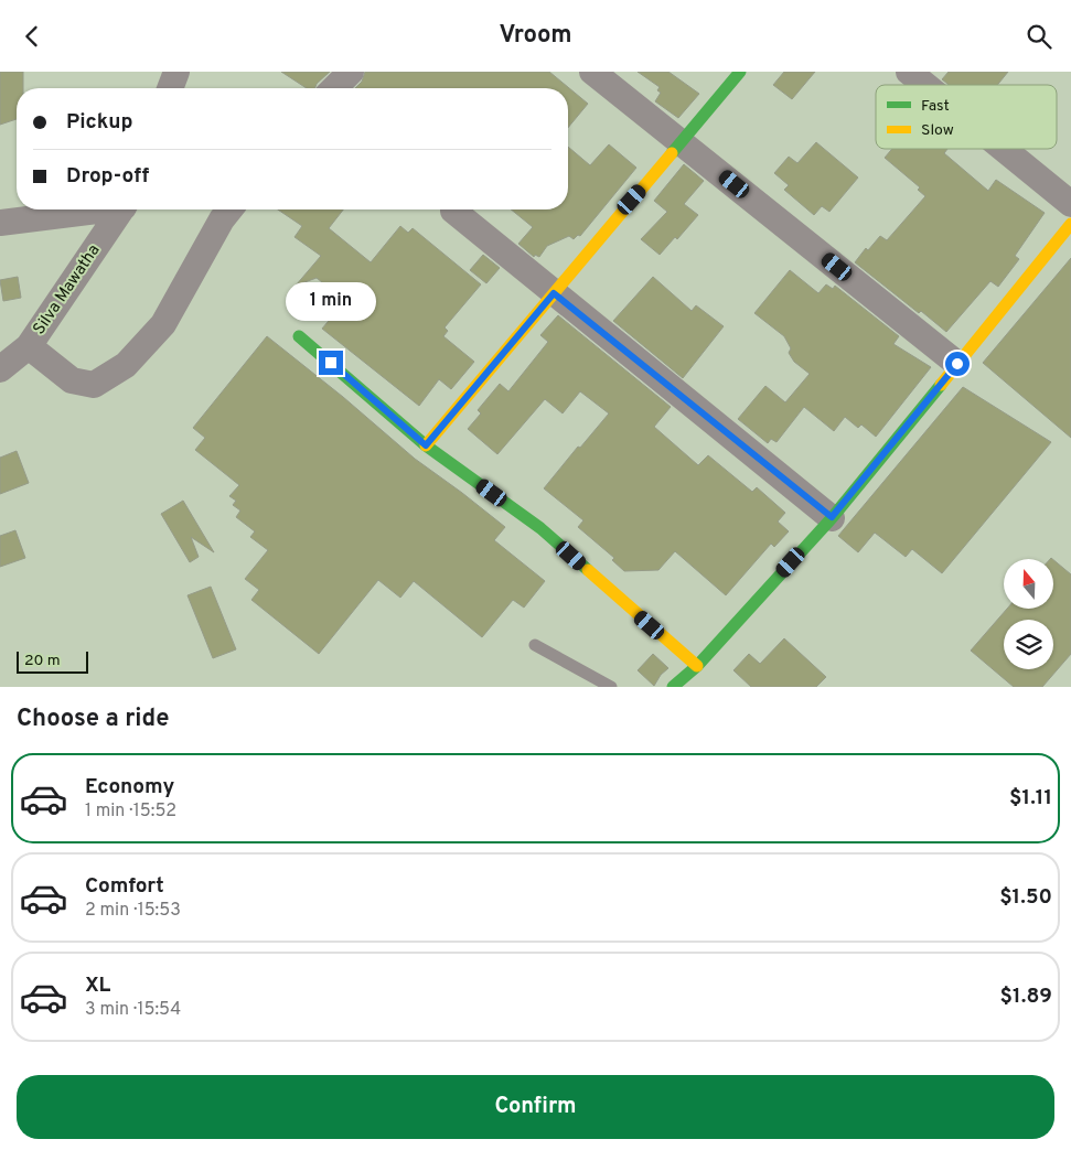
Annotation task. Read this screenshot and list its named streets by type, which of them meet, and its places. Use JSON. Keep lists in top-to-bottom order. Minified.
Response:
{"streets":{"street":["Silva Mawatha"]},"legend":["Fast","Slow"],"scale_bar":"20 m","north":"top","page":{"header":"Vroom","banner":["Pickup","Drop-off"],"bubble":"1 min","scale":"20 m","heading":"Choose a ride","list":[{"name":"Economy","note":"1 min · 15:52","value":"$1.11"},{"name":"Comfort","note":"2 min · 15:53","value":"$1.50"},{"name":"XL","note":"3 min · 15:54","value":"$1.89"}],"buttons":"Confirm"}}
